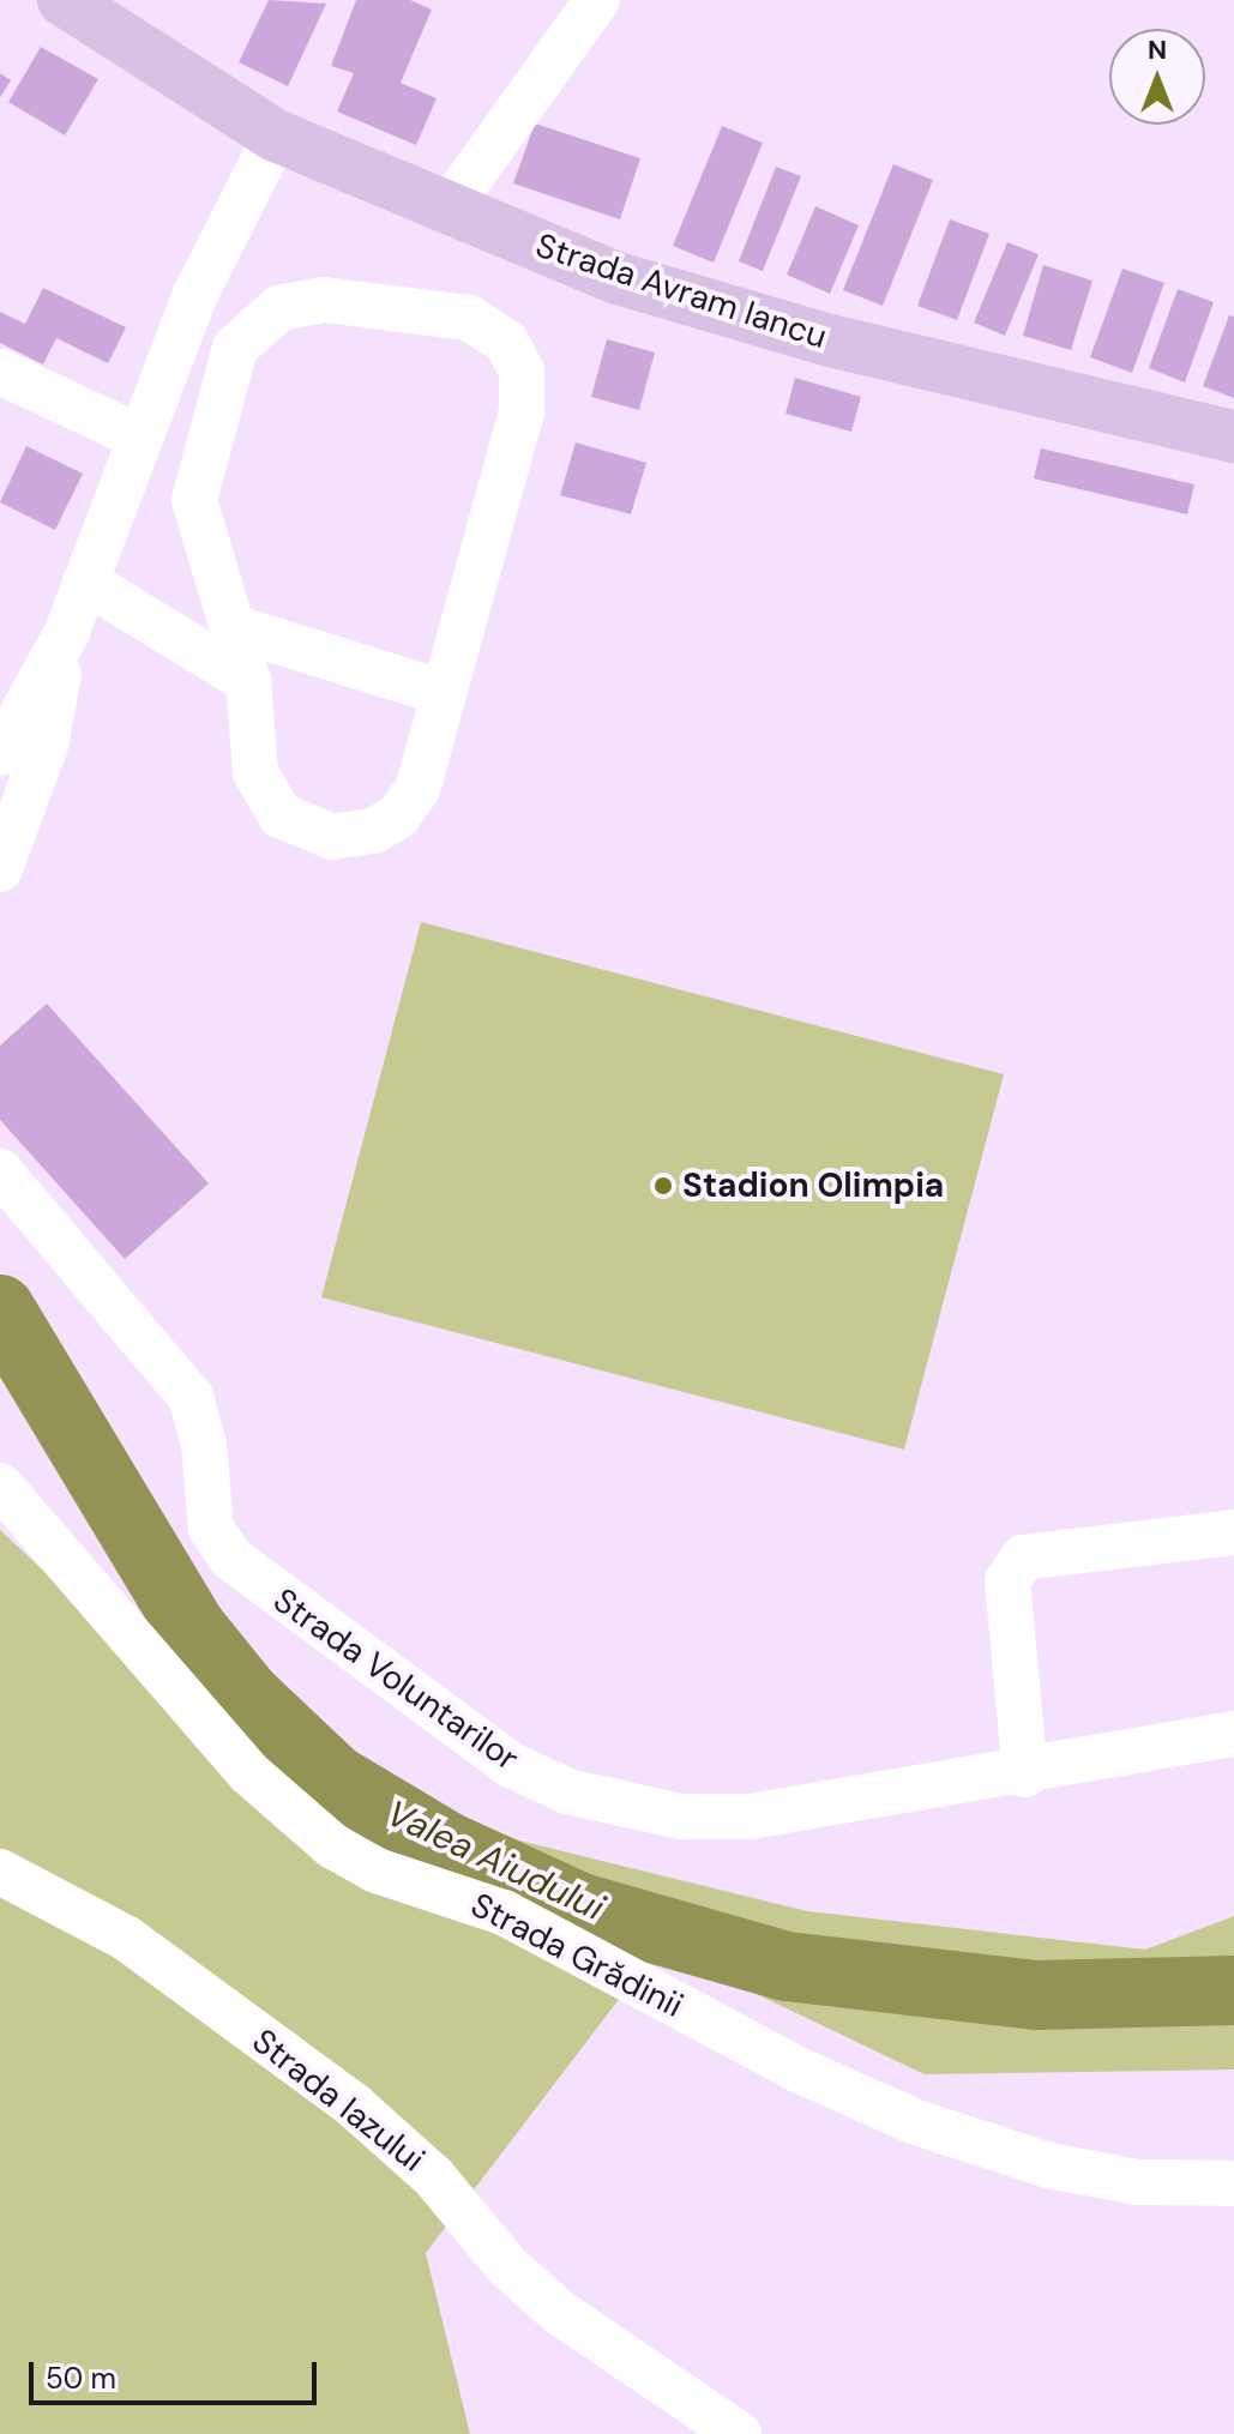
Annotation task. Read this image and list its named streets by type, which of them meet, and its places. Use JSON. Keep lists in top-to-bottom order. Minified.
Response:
{"streets":{"main road":["Strada Avram Iancu"],"street":["Strada Voluntarilor","Strada Grădinii","Strada Iazului"]},"water":["Valea Aiudului"],"places":["Stadion Olimpia"],"scale_bar":"50 m","north":"top"}
